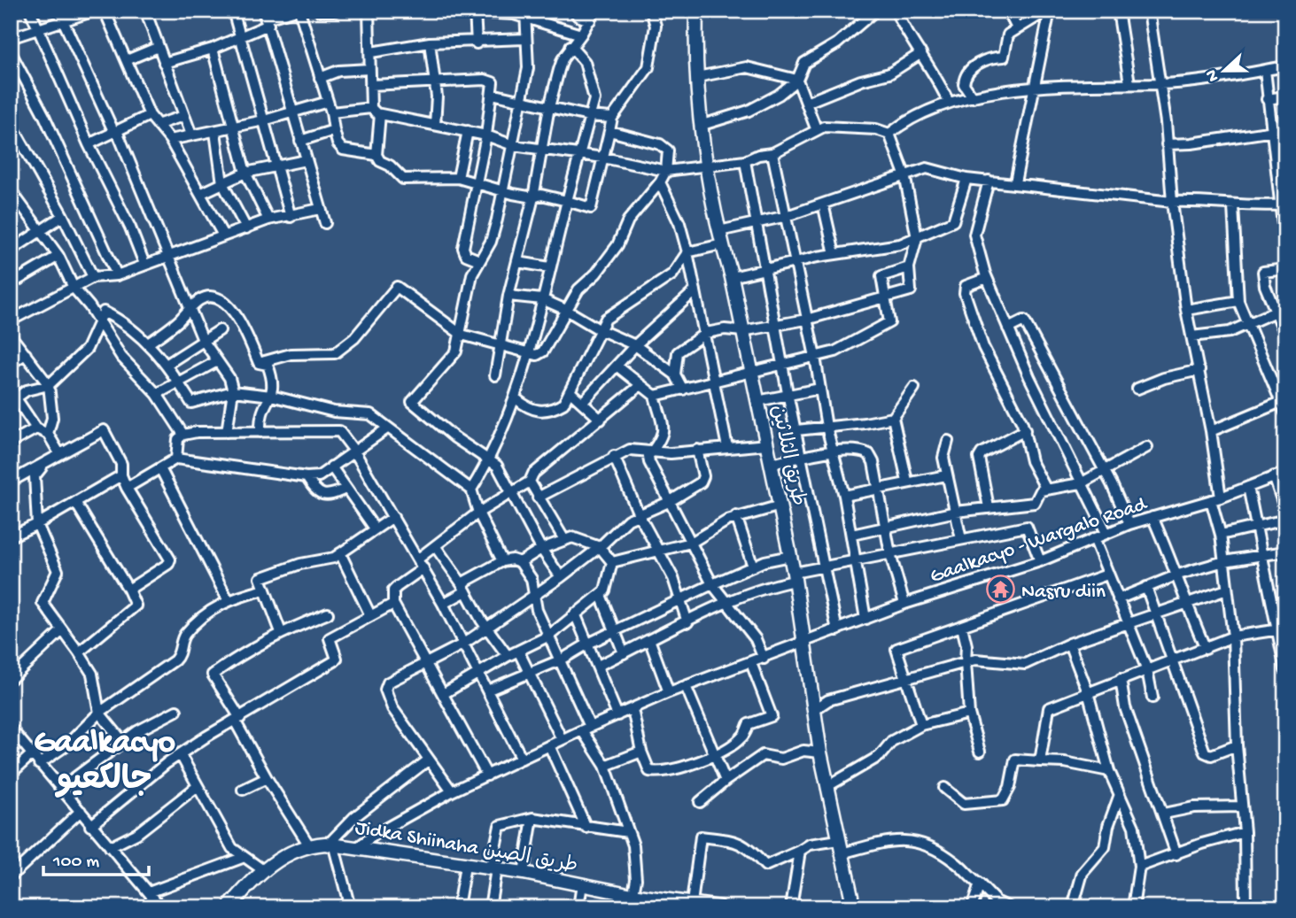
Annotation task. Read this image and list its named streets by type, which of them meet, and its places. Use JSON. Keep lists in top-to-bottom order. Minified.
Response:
{"streets":{"main road":["طريق الثلاثين","Jidka Shiinaha طريق الصين"],"street":["Gaalkacyo - Wargalo Road"]},"crossings":[["طريق الثلاثين","Gaalkacyo - Wargalo Road"],["Gaalkacyo - Wargalo Road","Jidka Shiinaha طريق الصين"]],"districts":["Gaalkacyo جالكعيو"],"places":{"temple":["Nasru diin"]},"scale_bar":"100 m","north":"left"}
